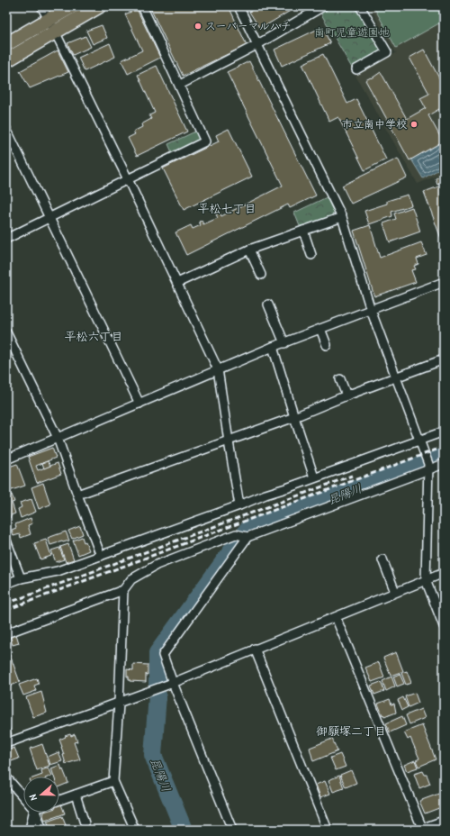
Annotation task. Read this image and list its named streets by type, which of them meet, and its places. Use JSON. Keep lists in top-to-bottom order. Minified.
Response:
{"districts":["平松七丁目","平松六丁目","御願塚二丁目"],"water":["昆陽川"],"parks":["南町児童遊園地"],"places":["スーパーマルハチ","市立南中学校"],"north":"left"}
